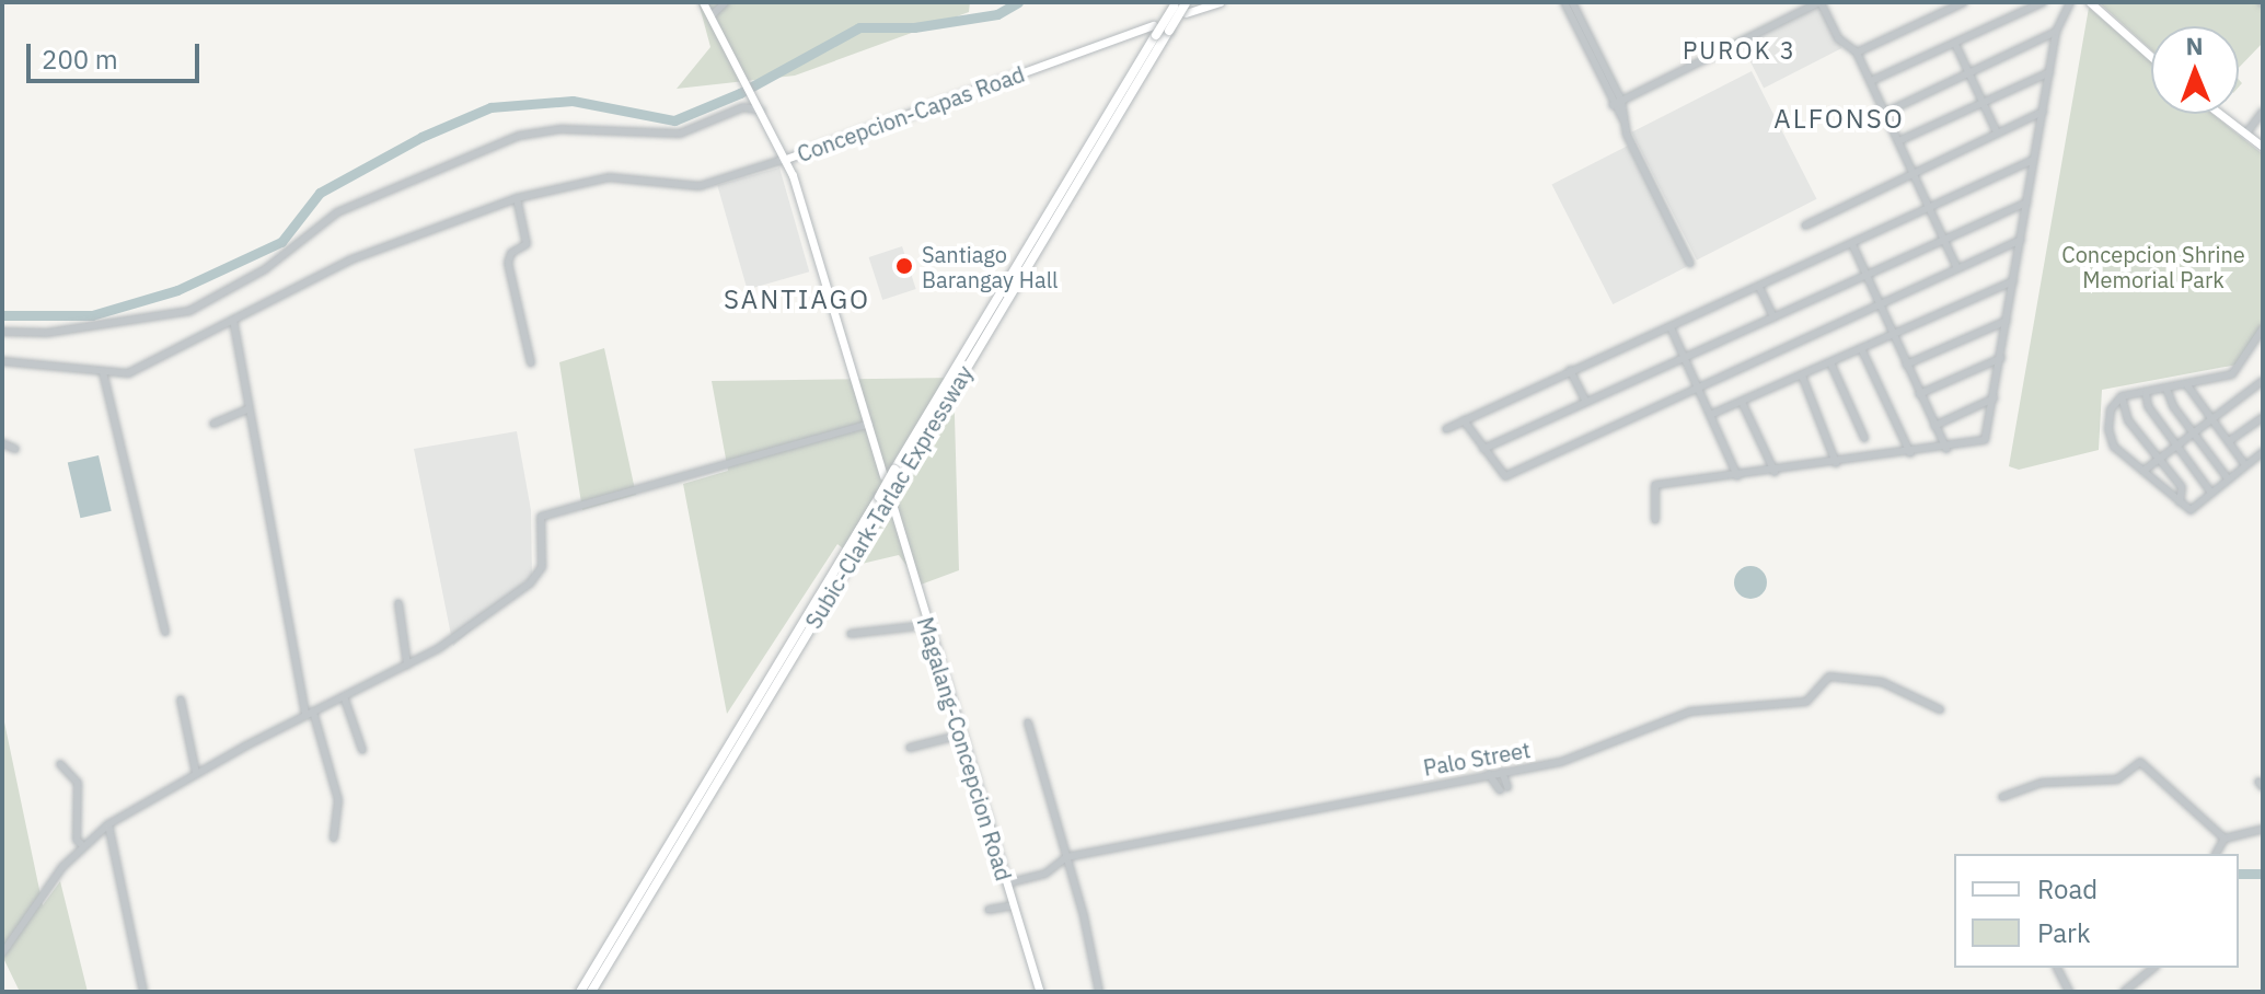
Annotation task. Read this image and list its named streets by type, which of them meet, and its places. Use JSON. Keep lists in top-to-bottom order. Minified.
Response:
{"streets":{"highway":["Subic-Clark-Tarlac Expressway"],"main road":["Concepcion-Capas Road","Magalang-Concepcion Road"],"street":["Palo Street"]},"crossings":[["Concepcion-Capas Road","Subic-Clark-Tarlac Expressway"],["Magalang-Concepcion Road","Palo Street"]],"districts":["PUROK 3","ALFONSO","SANTIAGO"],"parks":["Concepcion Shrine Memorial Park"],"places":["Santiago Barangay Hall"],"legend":["Road","Park"],"scale_bar":"200 m","north":"top"}
